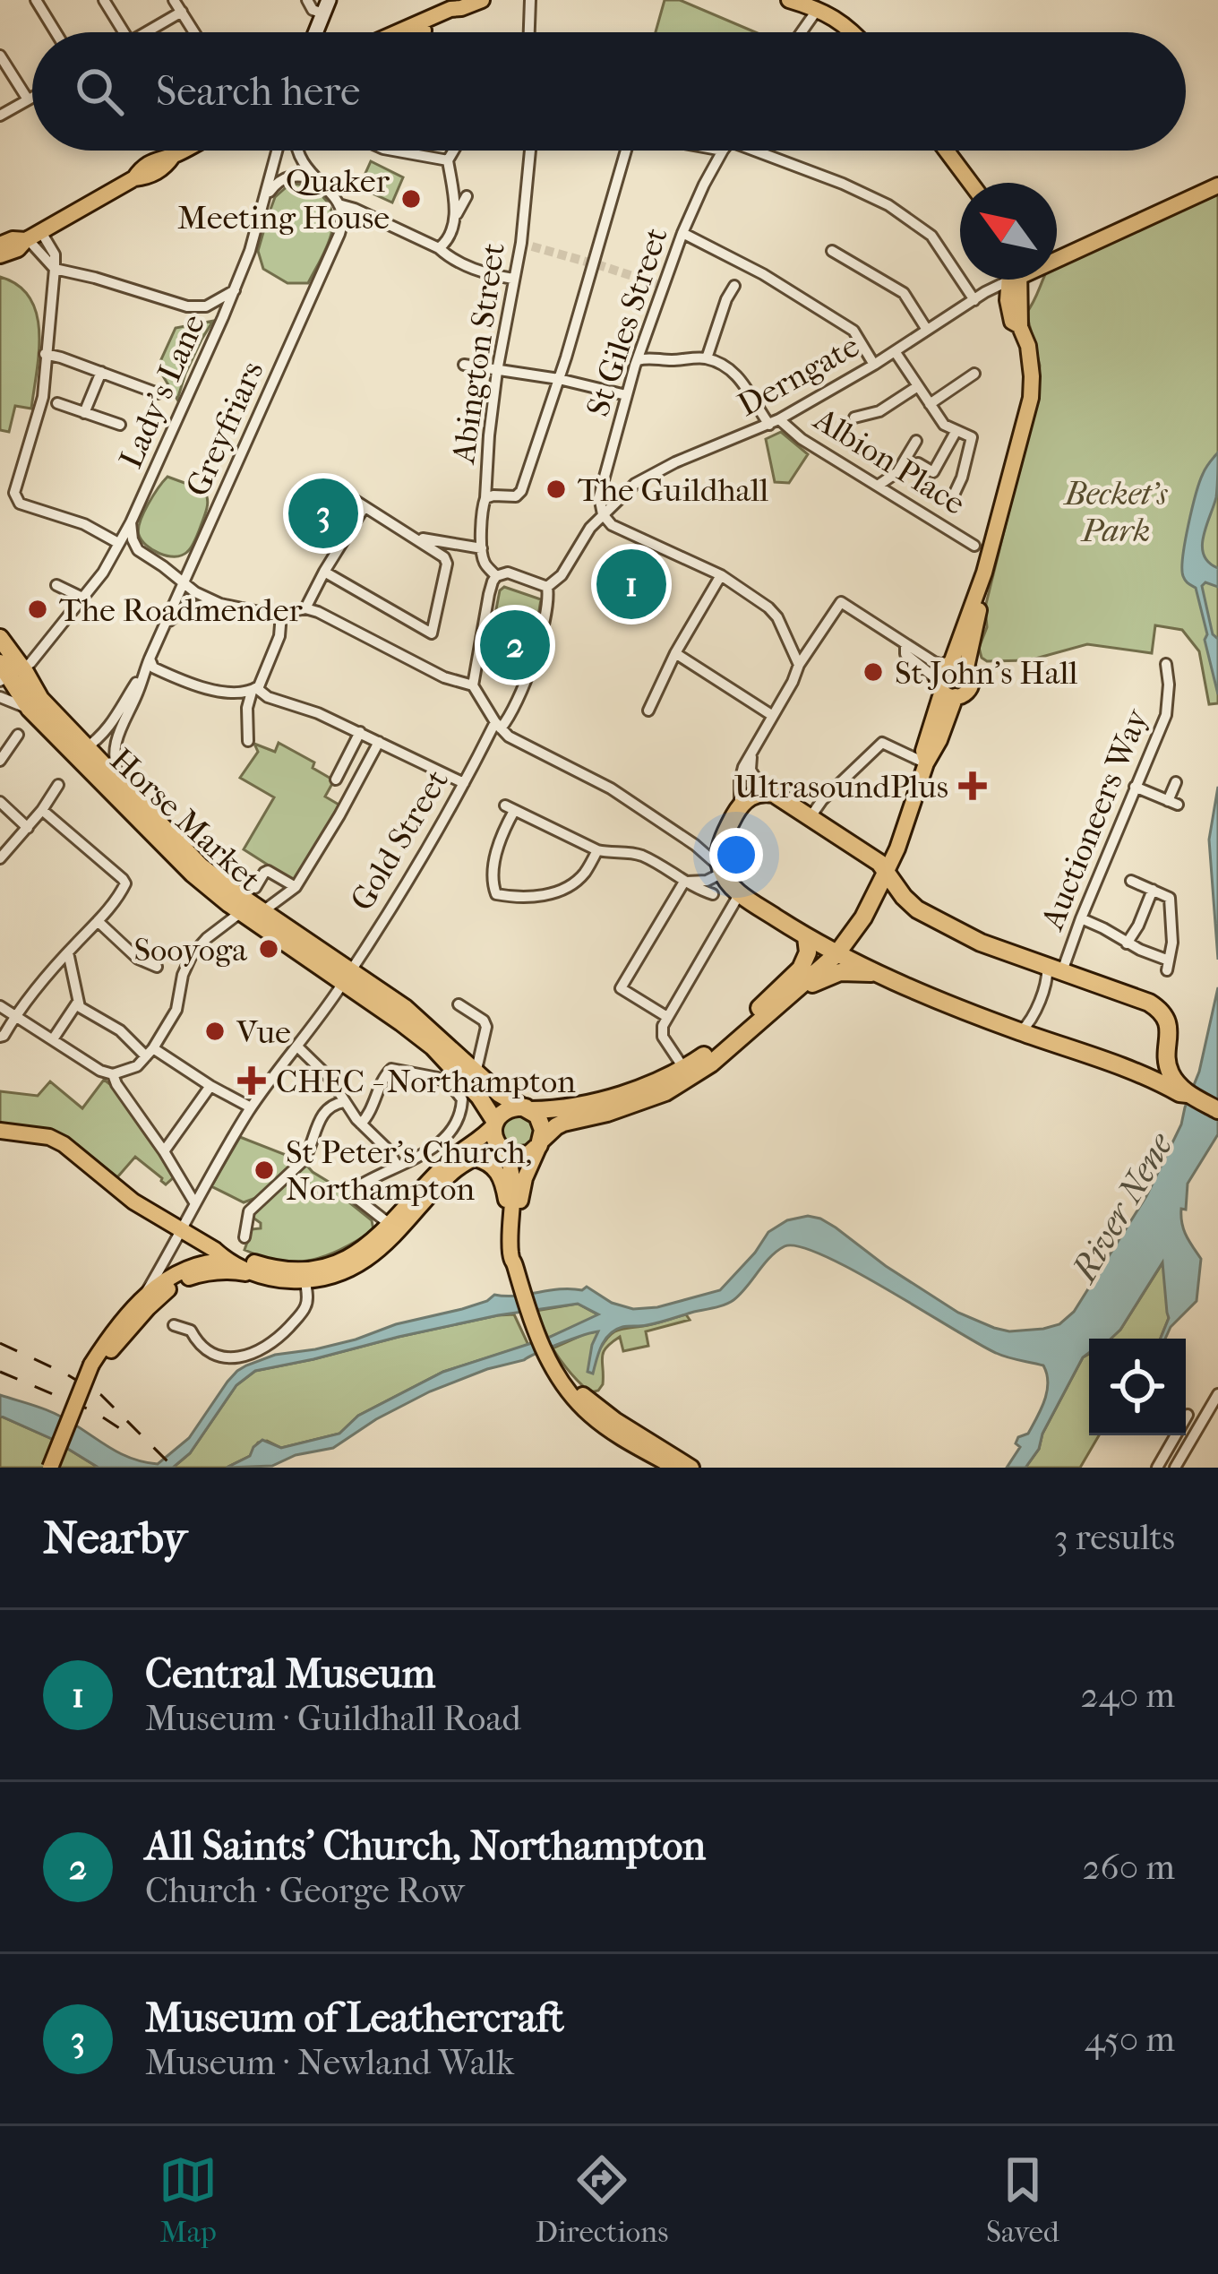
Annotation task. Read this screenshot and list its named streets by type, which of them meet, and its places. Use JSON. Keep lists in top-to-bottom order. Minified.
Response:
{"streets":{"highway":["Horse Market"],"street":["St Giles Street","Abington Street","Derngate","Lady's Lane","Greyfriars","Albion Place","Auctioneers Way","Gold Street"]},"crossings":[["St Giles Street","Derngate"],["Derngate","Albion Place"],["Derngate","Gold Street"],["Lady's Lane","Horse Market"],["Greyfriars","Horse Market"],["Horse Market","Gold Street"]],"water":["River Nene"],"parks":["Becket's Park"],"places":{"other":["Quaker Meeting House","The Guildhall","The Roadmender","St John's Hall","Sooyoga","Vue","St Peter's Church, Northampton"],"health":["UltrasoundPlus","CHEC - Northampton"]},"north":"top left","page":{"search":"Search here","pins":["3","1","2"],"heading":["Nearby","3 results"],"list":[{"mark":"1","name":"Central Museum","note":"Museum · Guildhall Road","value":"240 m"},{"mark":"2","name":"All Saints' Church, Northampton","note":"Church · George Row","value":"260 m"},{"mark":"3","name":"Museum of Leathercraft","note":"Museum · Newland Walk","value":"450 m"}],"nav":["Map","Directions","Saved"]}}
